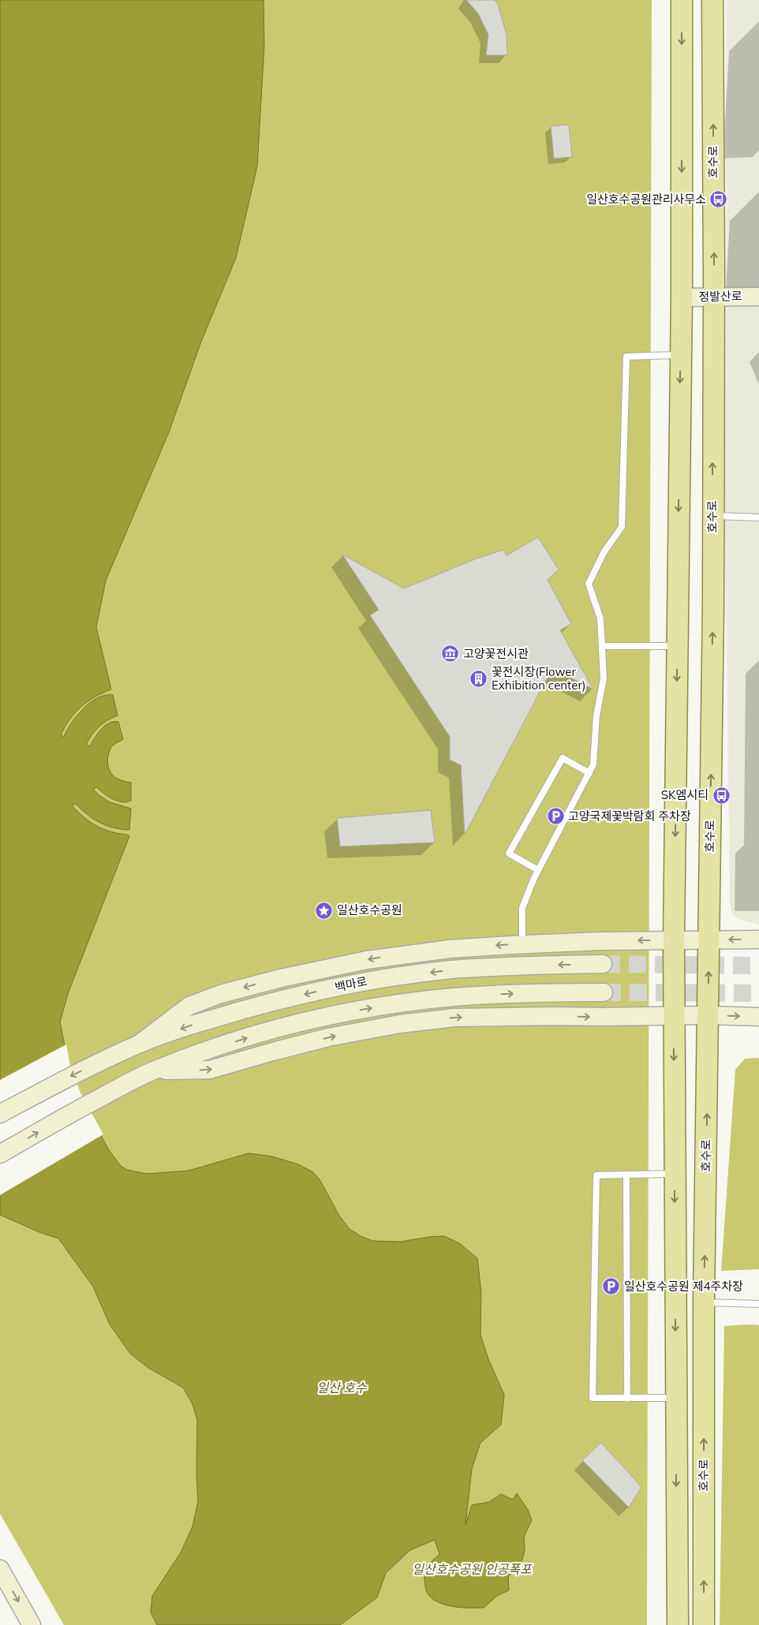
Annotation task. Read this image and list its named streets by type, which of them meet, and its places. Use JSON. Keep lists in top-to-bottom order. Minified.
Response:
{"streets":{"main road":["호수로","정발산로","백마로"]},"crossings":[["호수로","정발산로"]],"water":["일산 호수","일산호수공원 인공폭포"],"places":{"bus stop":["일산호수공원관리사무소","SK엠시티"],"museum":["고양꽃전시관"],"building":["꽃전시장(Flower Exhibition center)"],"parking":["고양국제꽃박람회 주차장","일산호수공원 제4주차장"],"place":["일산호수공원"]}}
